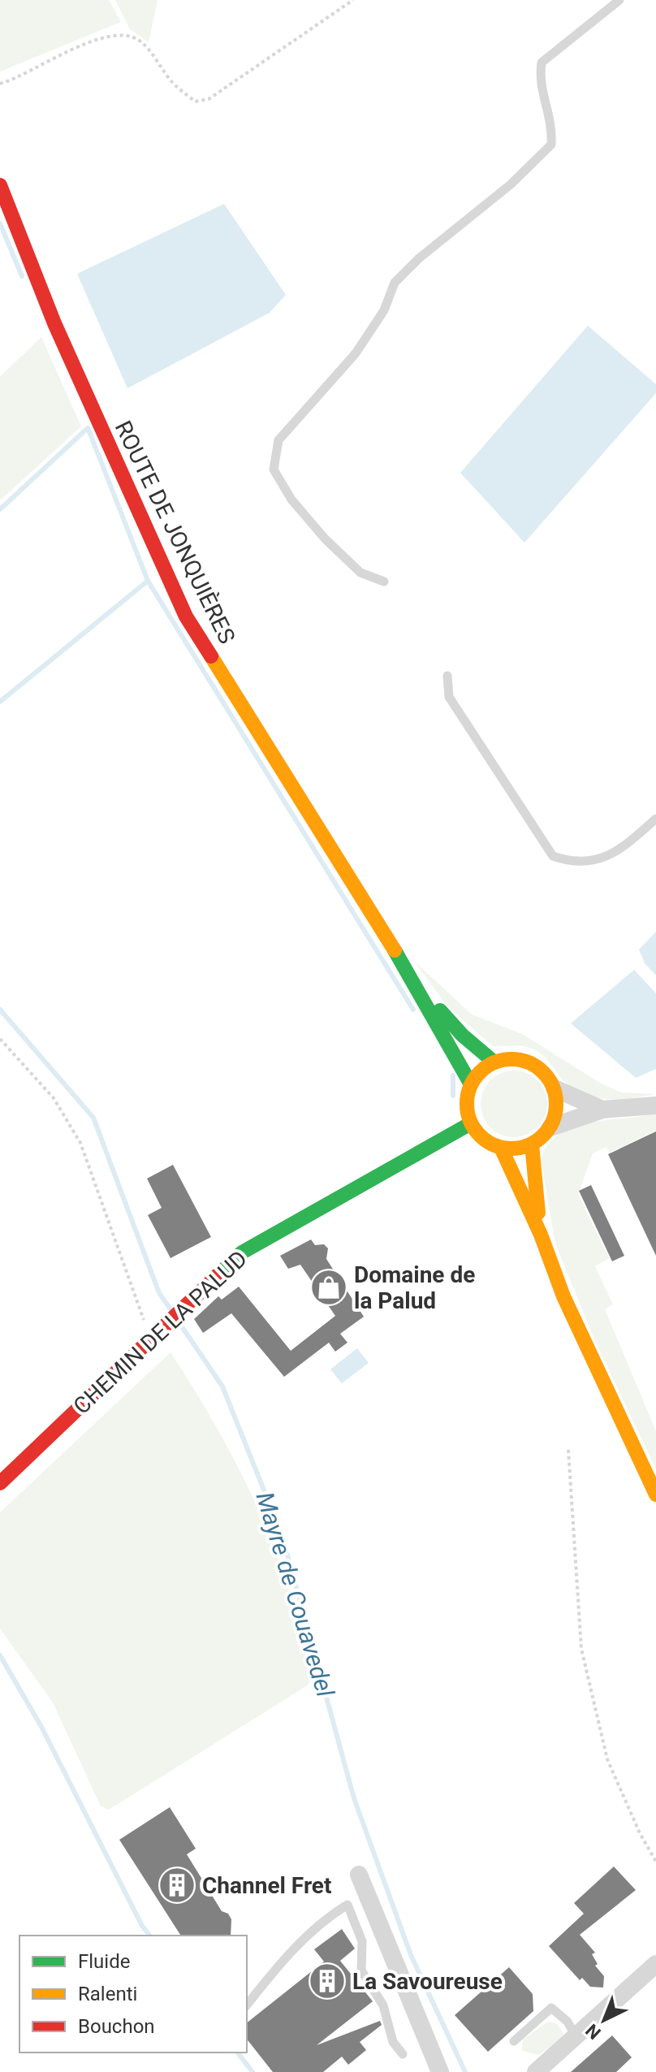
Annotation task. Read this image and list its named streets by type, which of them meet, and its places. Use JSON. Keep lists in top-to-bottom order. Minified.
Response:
{"streets":{"main road":["ROUTE DE JONQUIÈRES","CHEMIN DE LA PALUD"]},"crossings":[["ROUTE DE JONQUIÈRES","CHEMIN DE LA PALUD"]],"water":["Mayre de Couavedel"],"places":{"shop":["Domaine de la Palud"],"building":["Channel Fret","La Savoureuse"]},"legend":["Fluide","Ralenti","Bouchon"],"north":"bottom left"}
